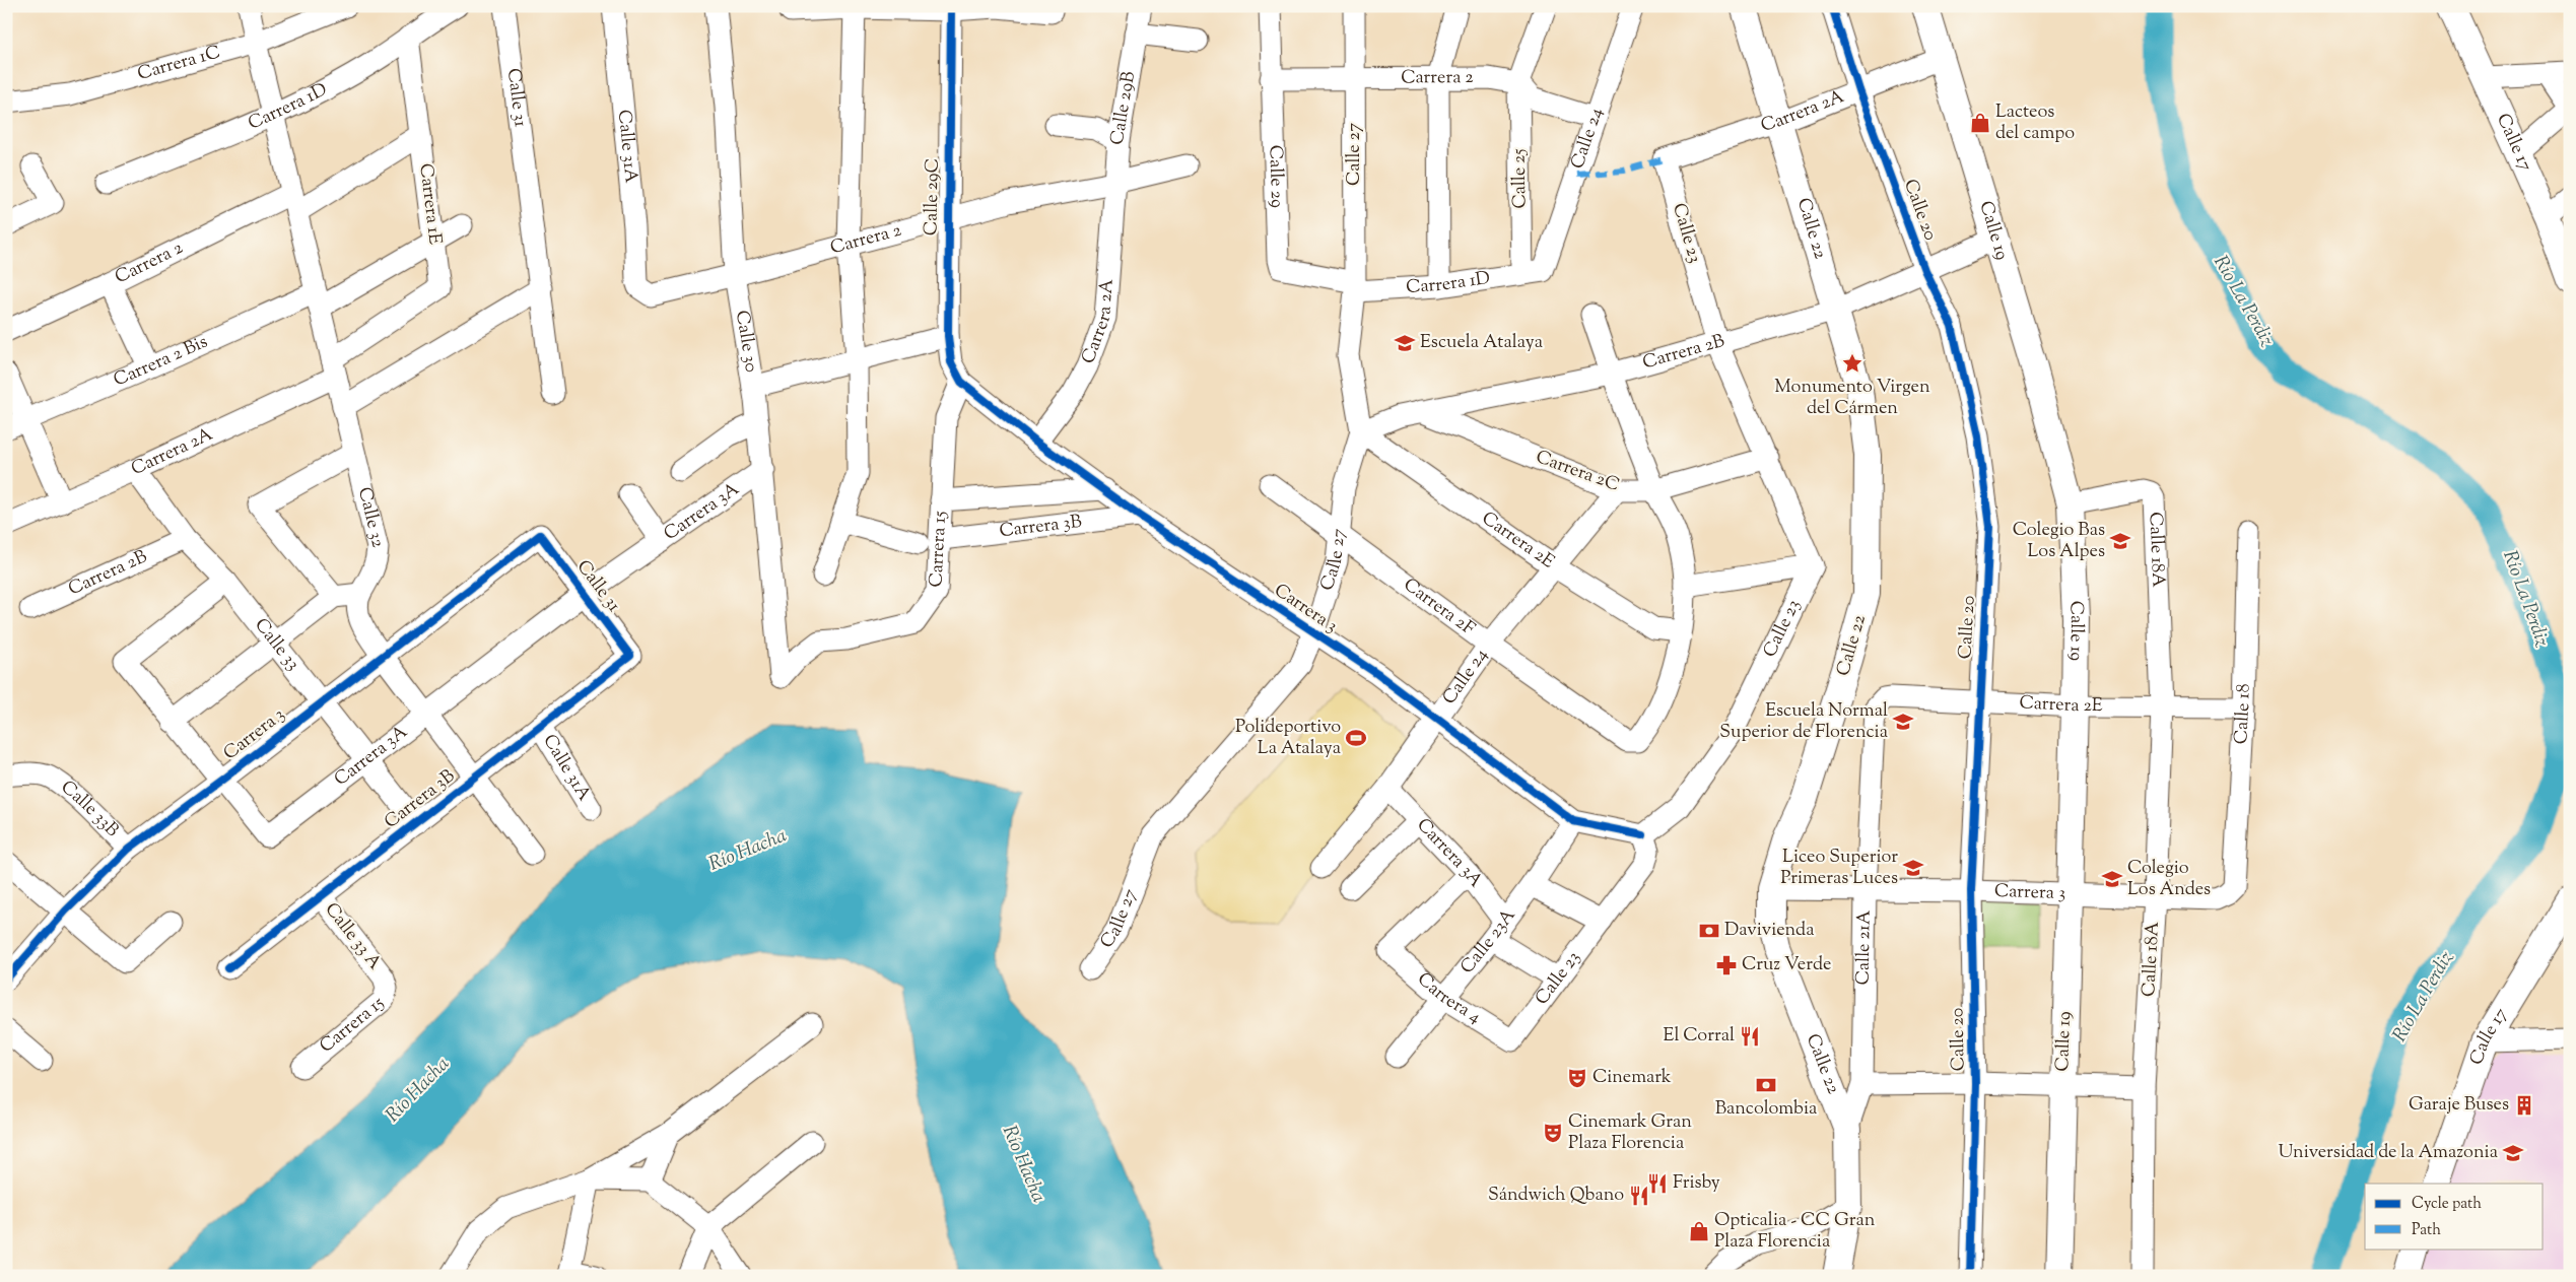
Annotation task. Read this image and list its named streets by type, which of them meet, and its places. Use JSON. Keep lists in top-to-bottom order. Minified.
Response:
{"streets":{"main road":["Calle 17","Calle 22","Calle 19"],"street":["Carrera 1C","Carrera 2","Calle 31","Carrera 1D","Calle 29B","Carrera 2A","Calle 24","Calle 31A","Calle 27","Calle 29","Calle 25","Calle 29C","Carrera 1E","Calle 20","Calle 23","Calle 30","Carrera 2B","Carrera 2 Bis","Carrera 2C","Carrera 3A","Calle 32","Carrera 3B","Carrera 2E","Carrera 15","Calle 18A","Carrera 2F","Carrera 3","Calle 33","Calle 18","Calle 33B","Calle 33 A","Calle 23A","Calle 21A","Carrera 4"]},"crossings":[["Carrera 1C","Calle 32"],["Carrera 2","Calle 29B"],["Carrera 2","Carrera 2A"],["Carrera 2","Calle 31A"],["Carrera 2","Calle 27"],["Carrera 2","Calle 29"],["Carrera 2","Calle 25"],["Carrera 2","Calle 29C"],["Carrera 2","Carrera 1E"],["Carrera 2","Calle 30"],["Carrera 2","Calle 32"],["Calle 31","Carrera 3A"],["Calle 31","Carrera 3B"],["Calle 31","Carrera 3"],["Carrera 1D","Calle 24"],["Carrera 1D","Calle 27"],["Carrera 1D","Calle 29"],["Carrera 1D","Calle 25"],["Carrera 1D","Calle 32"],["Calle 29B","Carrera 2A"],["Carrera 2A","Carrera 1E"],["Carrera 2A","Calle 20"],["Carrera 2A","Calle 22"],["Carrera 2A","Calle 19"],["Carrera 2A","Calle 23"],["Carrera 2A","Calle 32"],["Carrera 2A","Carrera 3"],["Carrera 2A","Calle 33"],["Calle 24","Calle 25"],["Calle 24","Carrera 2C"],["Calle 24","Carrera 3A"],["Calle 24","Carrera 2E"],["Calle 24","Carrera 2F"],["Calle 24","Carrera 3"],["Calle 31A","Carrera 3B"],["Calle 27","Calle 29"],["Calle 27","Carrera 2B"],["Calle 27","Carrera 2E"],["Calle 27","Carrera 2F"],["Calle 27","Carrera 3"],["Calle 29C","Carrera 15"],["Calle 29C","Carrera 3"],["Carrera 1E","Calle 32"],["Calle 20","Carrera 2B"],["Calle 20","Carrera 2E"],["Calle 20","Carrera 3"],["Calle 22","Carrera 2B"],["Calle 22","Carrera 3"],["Calle 22","Calle 21A"],["Calle 19","Carrera 2B"],["Calle 19","Carrera 2E"],["Calle 19","Calle 18A"],["Calle 19","Carrera 3"],["Calle 23","Carrera 2B"],["Calle 23","Carrera 2C"],["Calle 23","Carrera 3A"],["Calle 23","Carrera 3"],["Calle 23","Carrera 4"],["Calle 30","Carrera 3A"],["Calle 30","Carrera 15"],["Carrera 2B","Carrera 2C"],["Carrera 2B","Carrera 2E"],["Carrera 2B","Calle 33"],["Carrera 2 Bis","Calle 32"],["Carrera 3A","Calle 32"],["Carrera 3A","Carrera 3"],["Carrera 3A","Calle 33"],["Carrera 3A","Calle 23A"],["Carrera 3A","Carrera 4"],["Calle 32","Carrera 3B"],["Calle 32","Carrera 3"],["Carrera 3B","Carrera 15"],["Carrera 3B","Carrera 3"],["Carrera 3B","Calle 33"],["Carrera 3B","Calle 33 A"],["Carrera 2E","Calle 18A"],["Carrera 2E","Carrera 2F"],["Carrera 2E","Calle 18"],["Carrera 2E","Calle 21A"],["Carrera 15","Carrera 3"],["Carrera 15","Calle 33 A"],["Calle 18A","Carrera 3"],["Carrera 3","Calle 33"],["Carrera 3","Calle 18"],["Carrera 3","Calle 33B"],["Carrera 3","Calle 23A"],["Carrera 3","Calle 21A"],["Calle 23A","Carrera 4"]],"water":["Río La Perdiz","Río Hacha"],"places":{"shop":["Lacteos del campo","Opticalia - CC Gran Plaza Florencia"],"school or university":["Escuela Atalaya","Colegio Bas Los Alpes","Escuela Normal Superior de Florencia","Liceo Superior Primeras Luces","Colegio Los Andes","Universidad de la Amazonia"],"place":["Monumento Virgen del Cármen"],"sports":["Polideportivo La Atalaya"],"bank":["Davivienda","Bancolombia"],"pharmacy":["Cruz Verde"],"restaurant":["El Corral","Frisby","Sándwich Qbano"],"theatre":["Cinemark","Cinemark Gran Plaza Florencia"],"building":["Garaje Buses"]},"legend":["Cycle path","Path"]}
